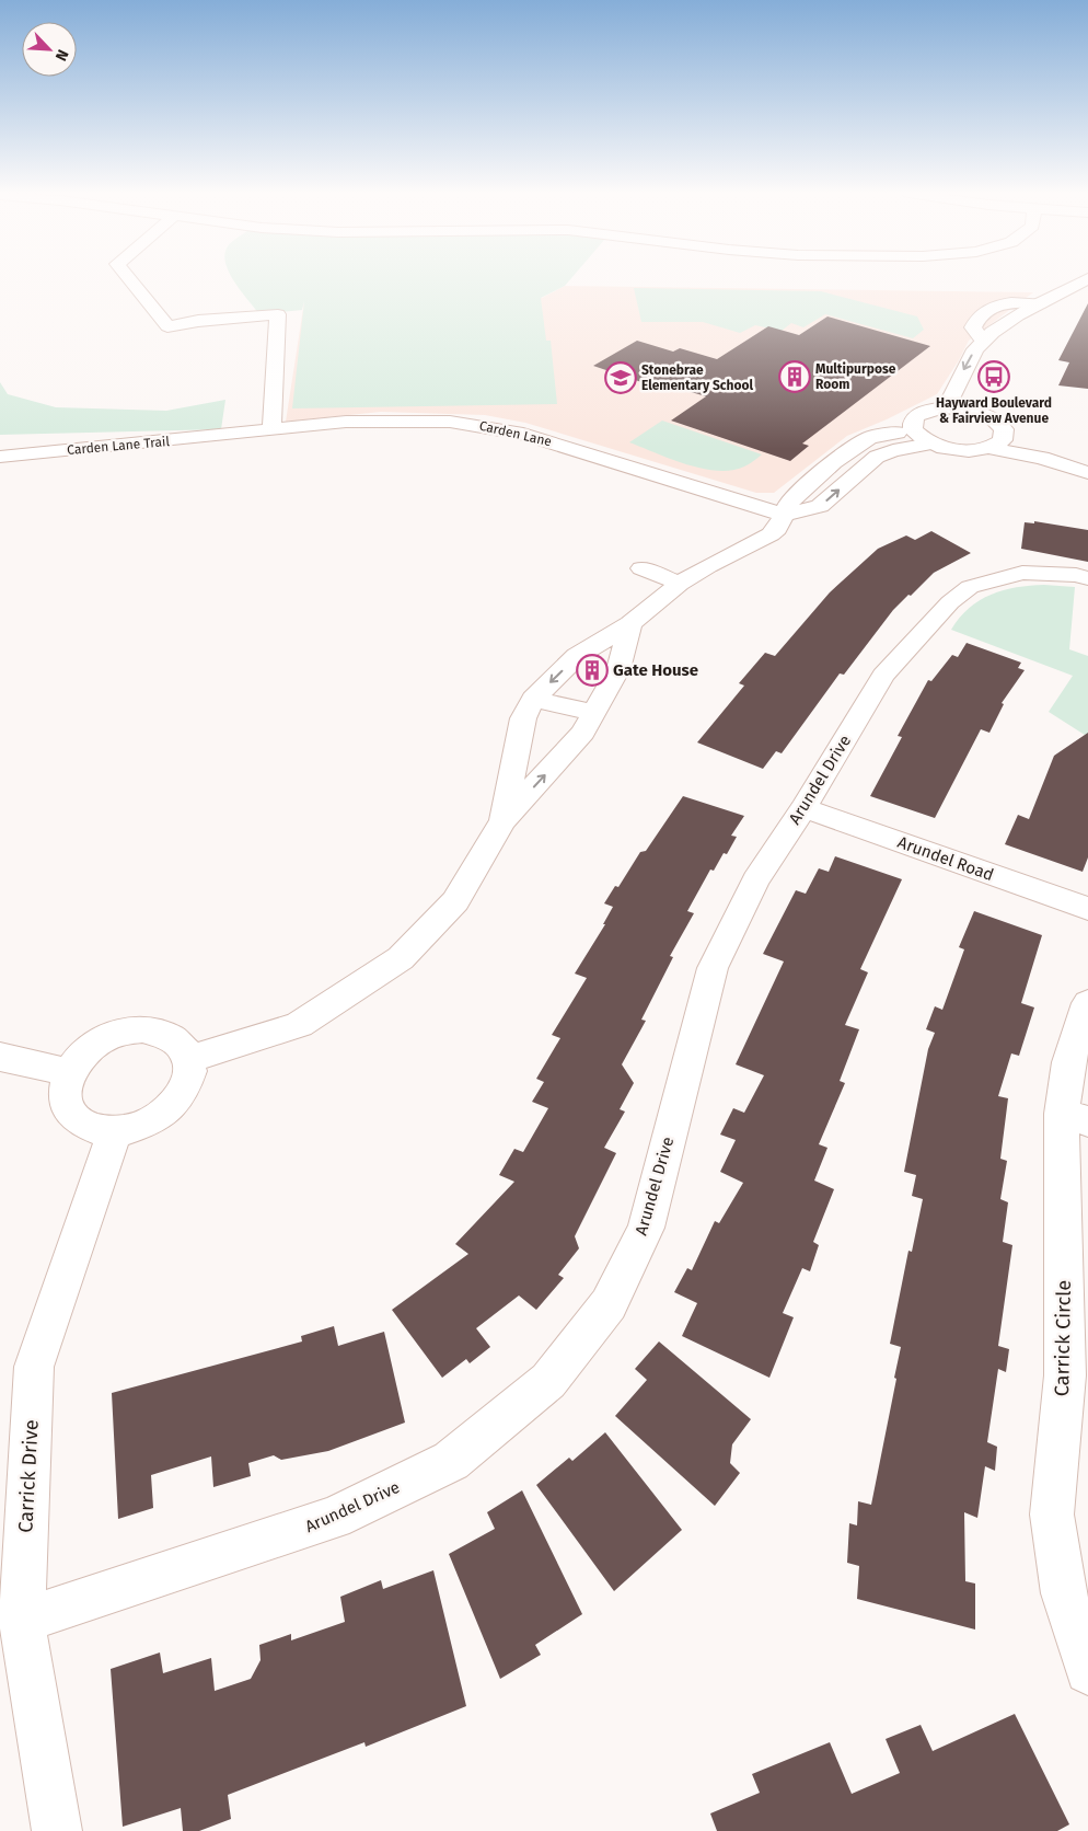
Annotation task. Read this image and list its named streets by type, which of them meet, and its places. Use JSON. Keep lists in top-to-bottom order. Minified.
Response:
{"streets":{"street":["Carden Lane","Carden Lane Trail","Arundel Drive","Arundel Road","Carrick Circle","Carrick Drive"]},"crossings":[["Carden Lane","Carden Lane Trail"],["Arundel Drive","Arundel Road"],["Arundel Drive","Carrick Drive"]],"places":{"building":["Multipurpose Room","Gate House"],"bus stop":["Hayward Boulevard & Fairview Avenue"],"school or university":["Stonebrae Elementary School"]},"north":"bottom right"}
